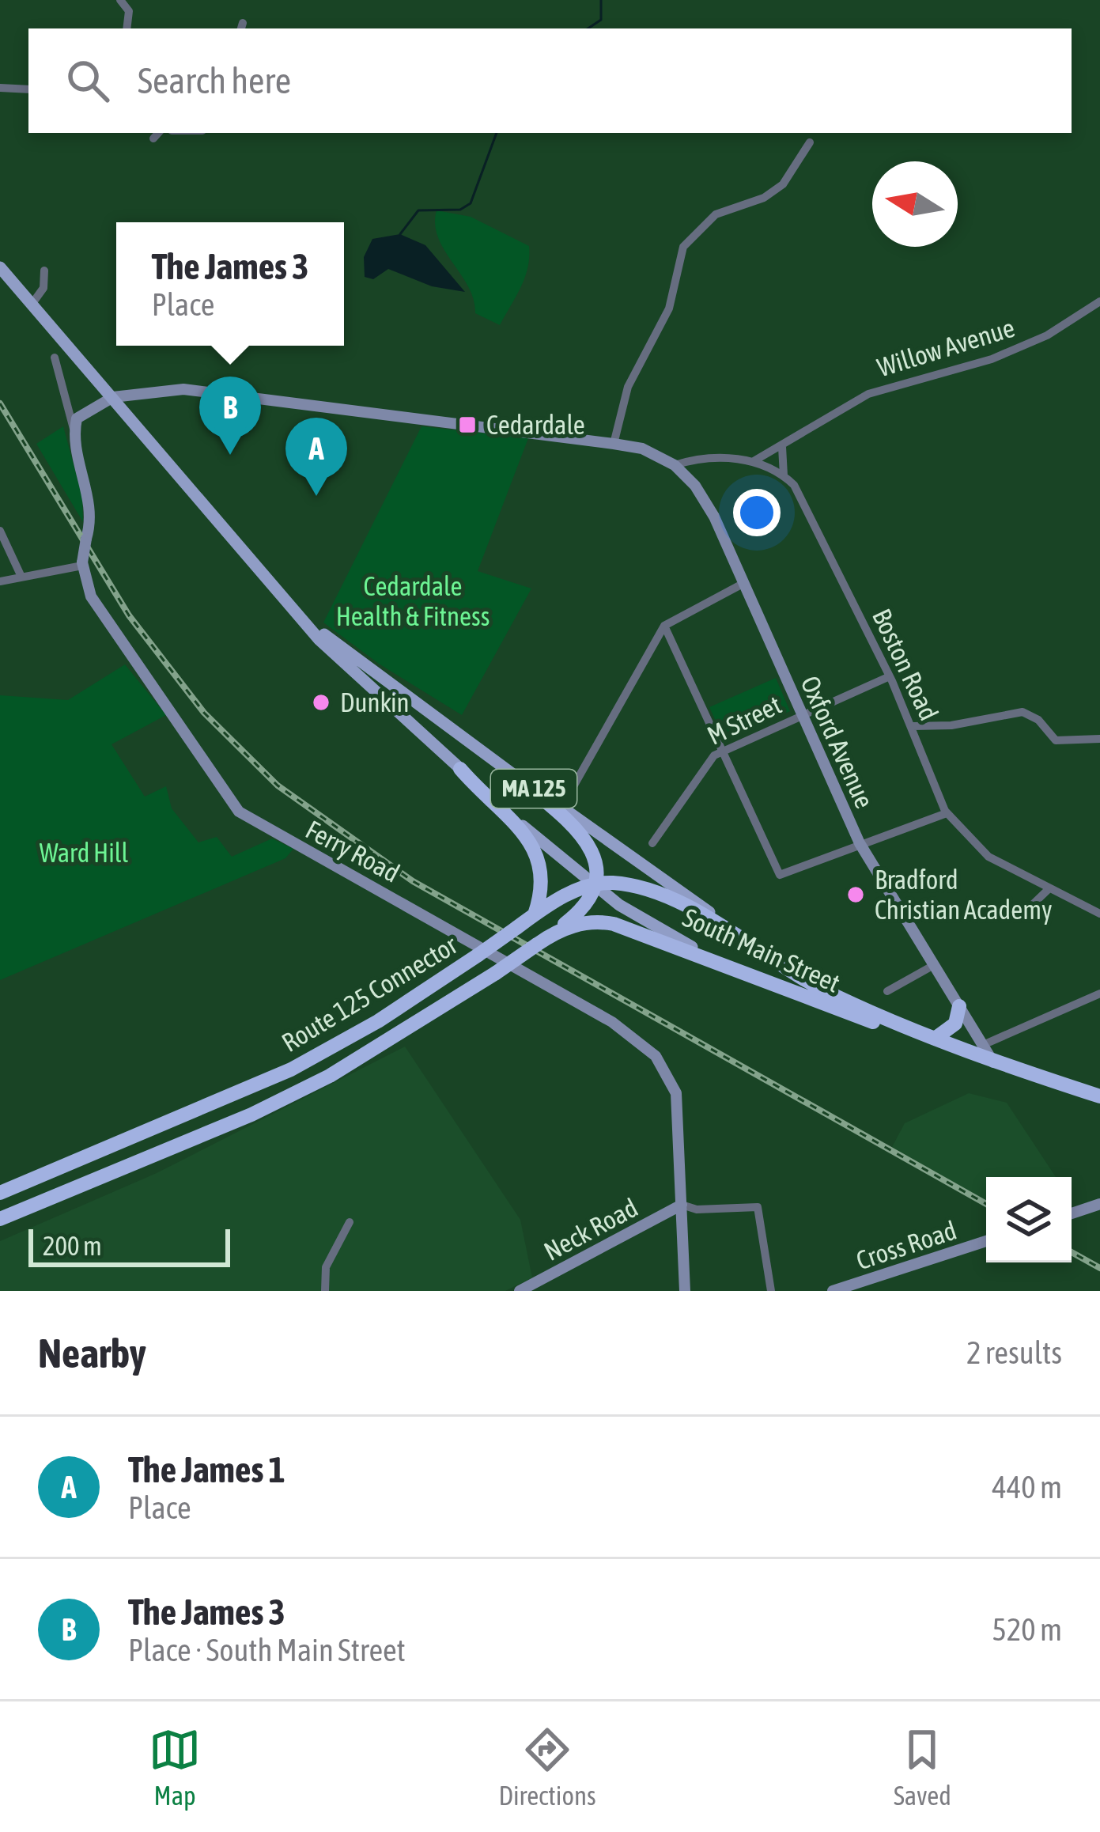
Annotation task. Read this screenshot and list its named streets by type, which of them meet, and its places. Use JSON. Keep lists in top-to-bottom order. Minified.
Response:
{"streets":{"highway":["MA 125","South Main Street","Route 125 Connector"],"street":["Willow Avenue","Boston Road","M Street","Oxford Avenue","Ferry Road","Neck Road","Cross Road"]},"crossings":[["Willow Avenue","Boston Road"],["Boston Road","M Street"],["Boston Road","Oxford Avenue"],["M Street","Oxford Avenue"],["Oxford Avenue","MA 125"],["Oxford Avenue","South Main Street"],["MA 125","South Main Street"],["Ferry Road","Neck Road"],["South Main Street","Route 125 Connector"]],"parks":["Cedardale Health & Fitness","Ward Hill"],"places":{"transit":["Cedardale"],"other":["Dunkin","Bradford Christian Academy"]},"scale_bar":"200 m","north":"left","page":{"search":"Search here","popup":["The James 3","Place"],"pins":["B","A"],"scale":"200 m","heading":["Nearby","2 results"],"list":[{"mark":"A","name":"The James 1","note":"Place","value":"440 m"},{"mark":"B","name":"The James 3","note":"Place · South Main Street","value":"520 m"}],"nav":["Map","Directions","Saved"]}}
